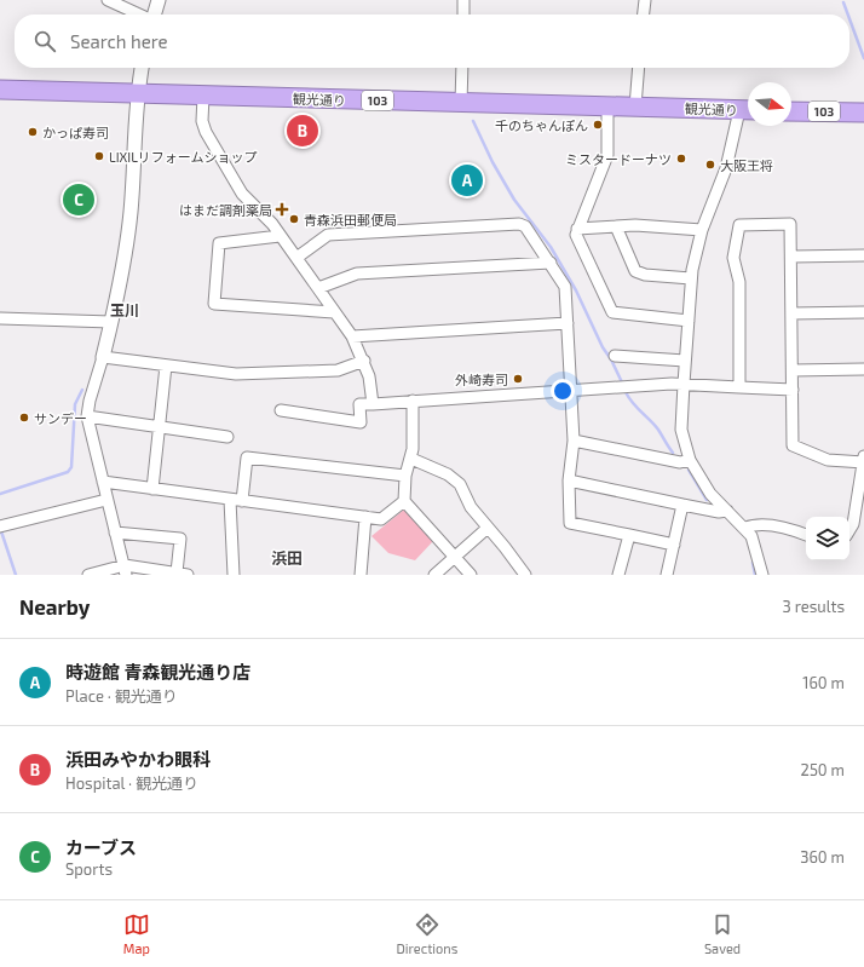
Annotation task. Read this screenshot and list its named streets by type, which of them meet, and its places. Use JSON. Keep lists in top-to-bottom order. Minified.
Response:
{"streets":{"highway":["観光通り","103"]},"districts":["玉川","浜田"],"places":{"other":["千のちゃんぽん","かっぱ寿司","LIXILリフォームショップ","ミスタードーナツ","大阪王将","青森浜田郵便局","外崎寿司","サンデー"],"health":["はまだ調剤薬局"]},"north":"right","page":{"search":"Search here","pins":["B","A","C"],"heading":["Nearby","3 results"],"list":[{"mark":"A","name":"時遊館 青森観光通り店","note":"Place · 観光通り","value":"160 m"},{"mark":"B","name":"浜田みやかわ眼科","note":"Hospital · 観光通り","value":"250 m"},{"mark":"C","name":"カーブス","note":"Sports","value":"360 m"}],"nav":["Map","Directions","Saved"]}}
